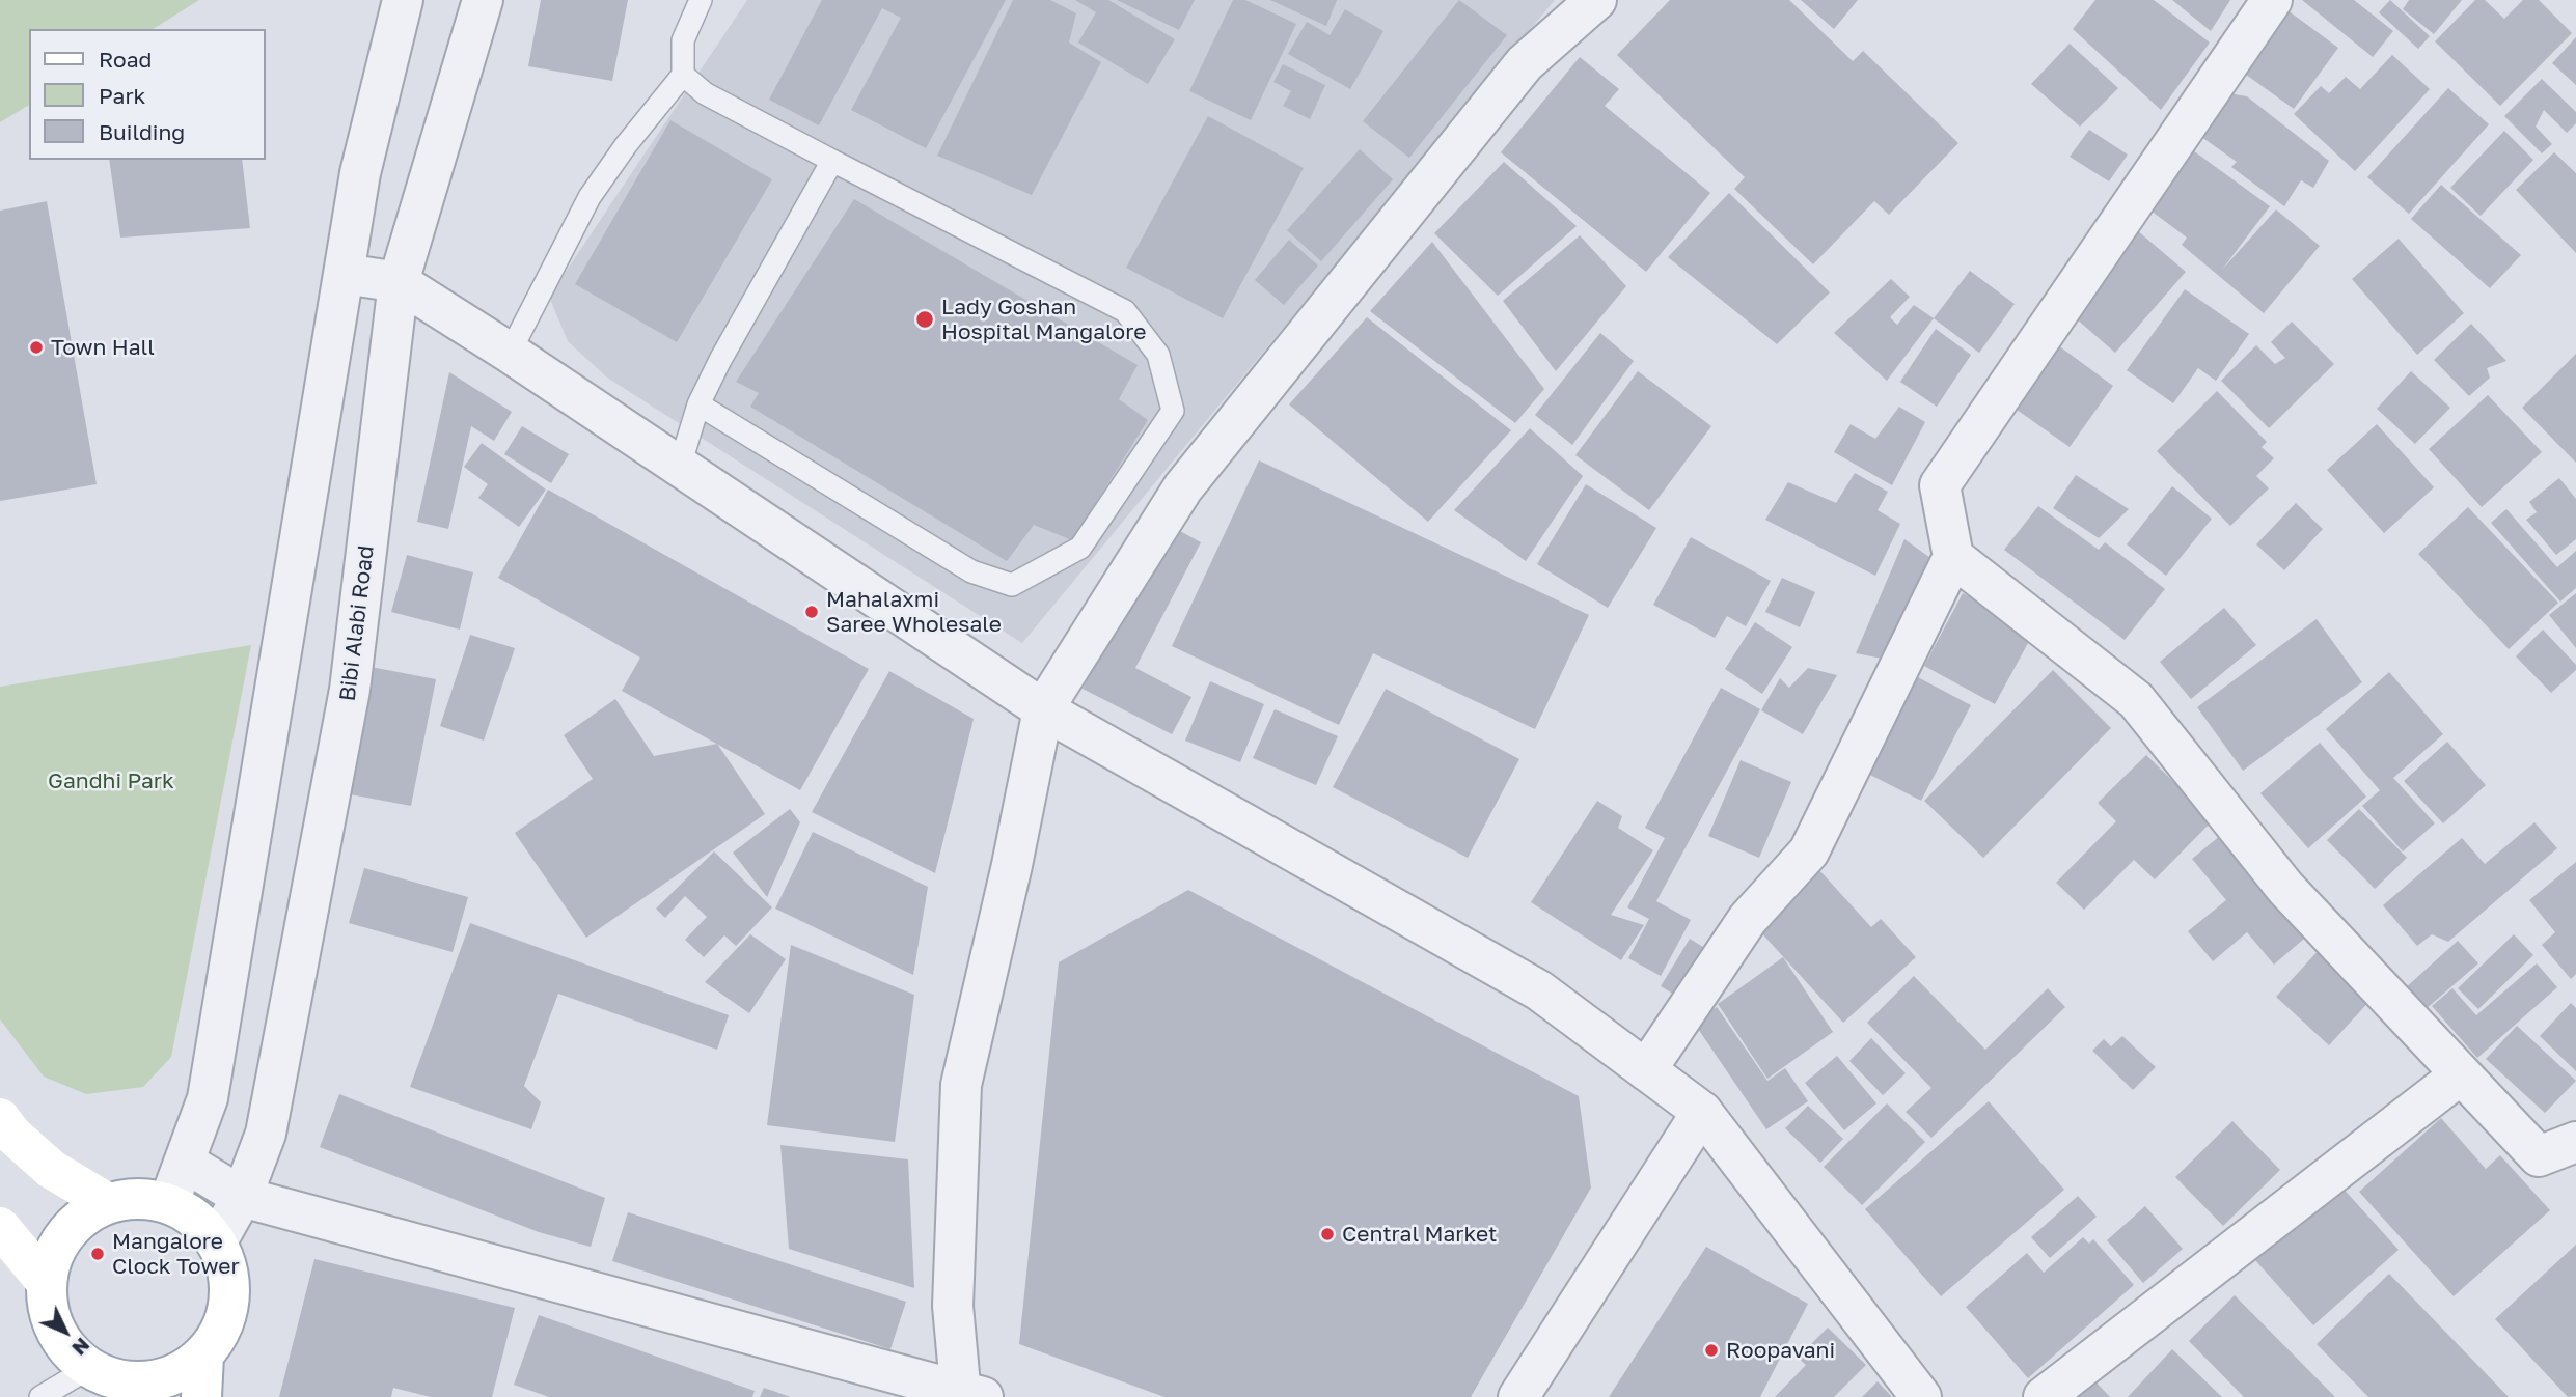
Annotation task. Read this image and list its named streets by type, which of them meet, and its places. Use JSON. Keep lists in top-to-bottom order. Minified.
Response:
{"streets":{"street":["Bibi Alabi Road"]},"parks":["Gandhi Park"],"places":["Lady Goshan Hospital Mangalore","Town Hall","Mahalaxmi Saree Wholesale","Central Market","Mangalore Clock Tower","Roopavani"],"legend":["Road","Park","Building"],"north":"bottom right"}
